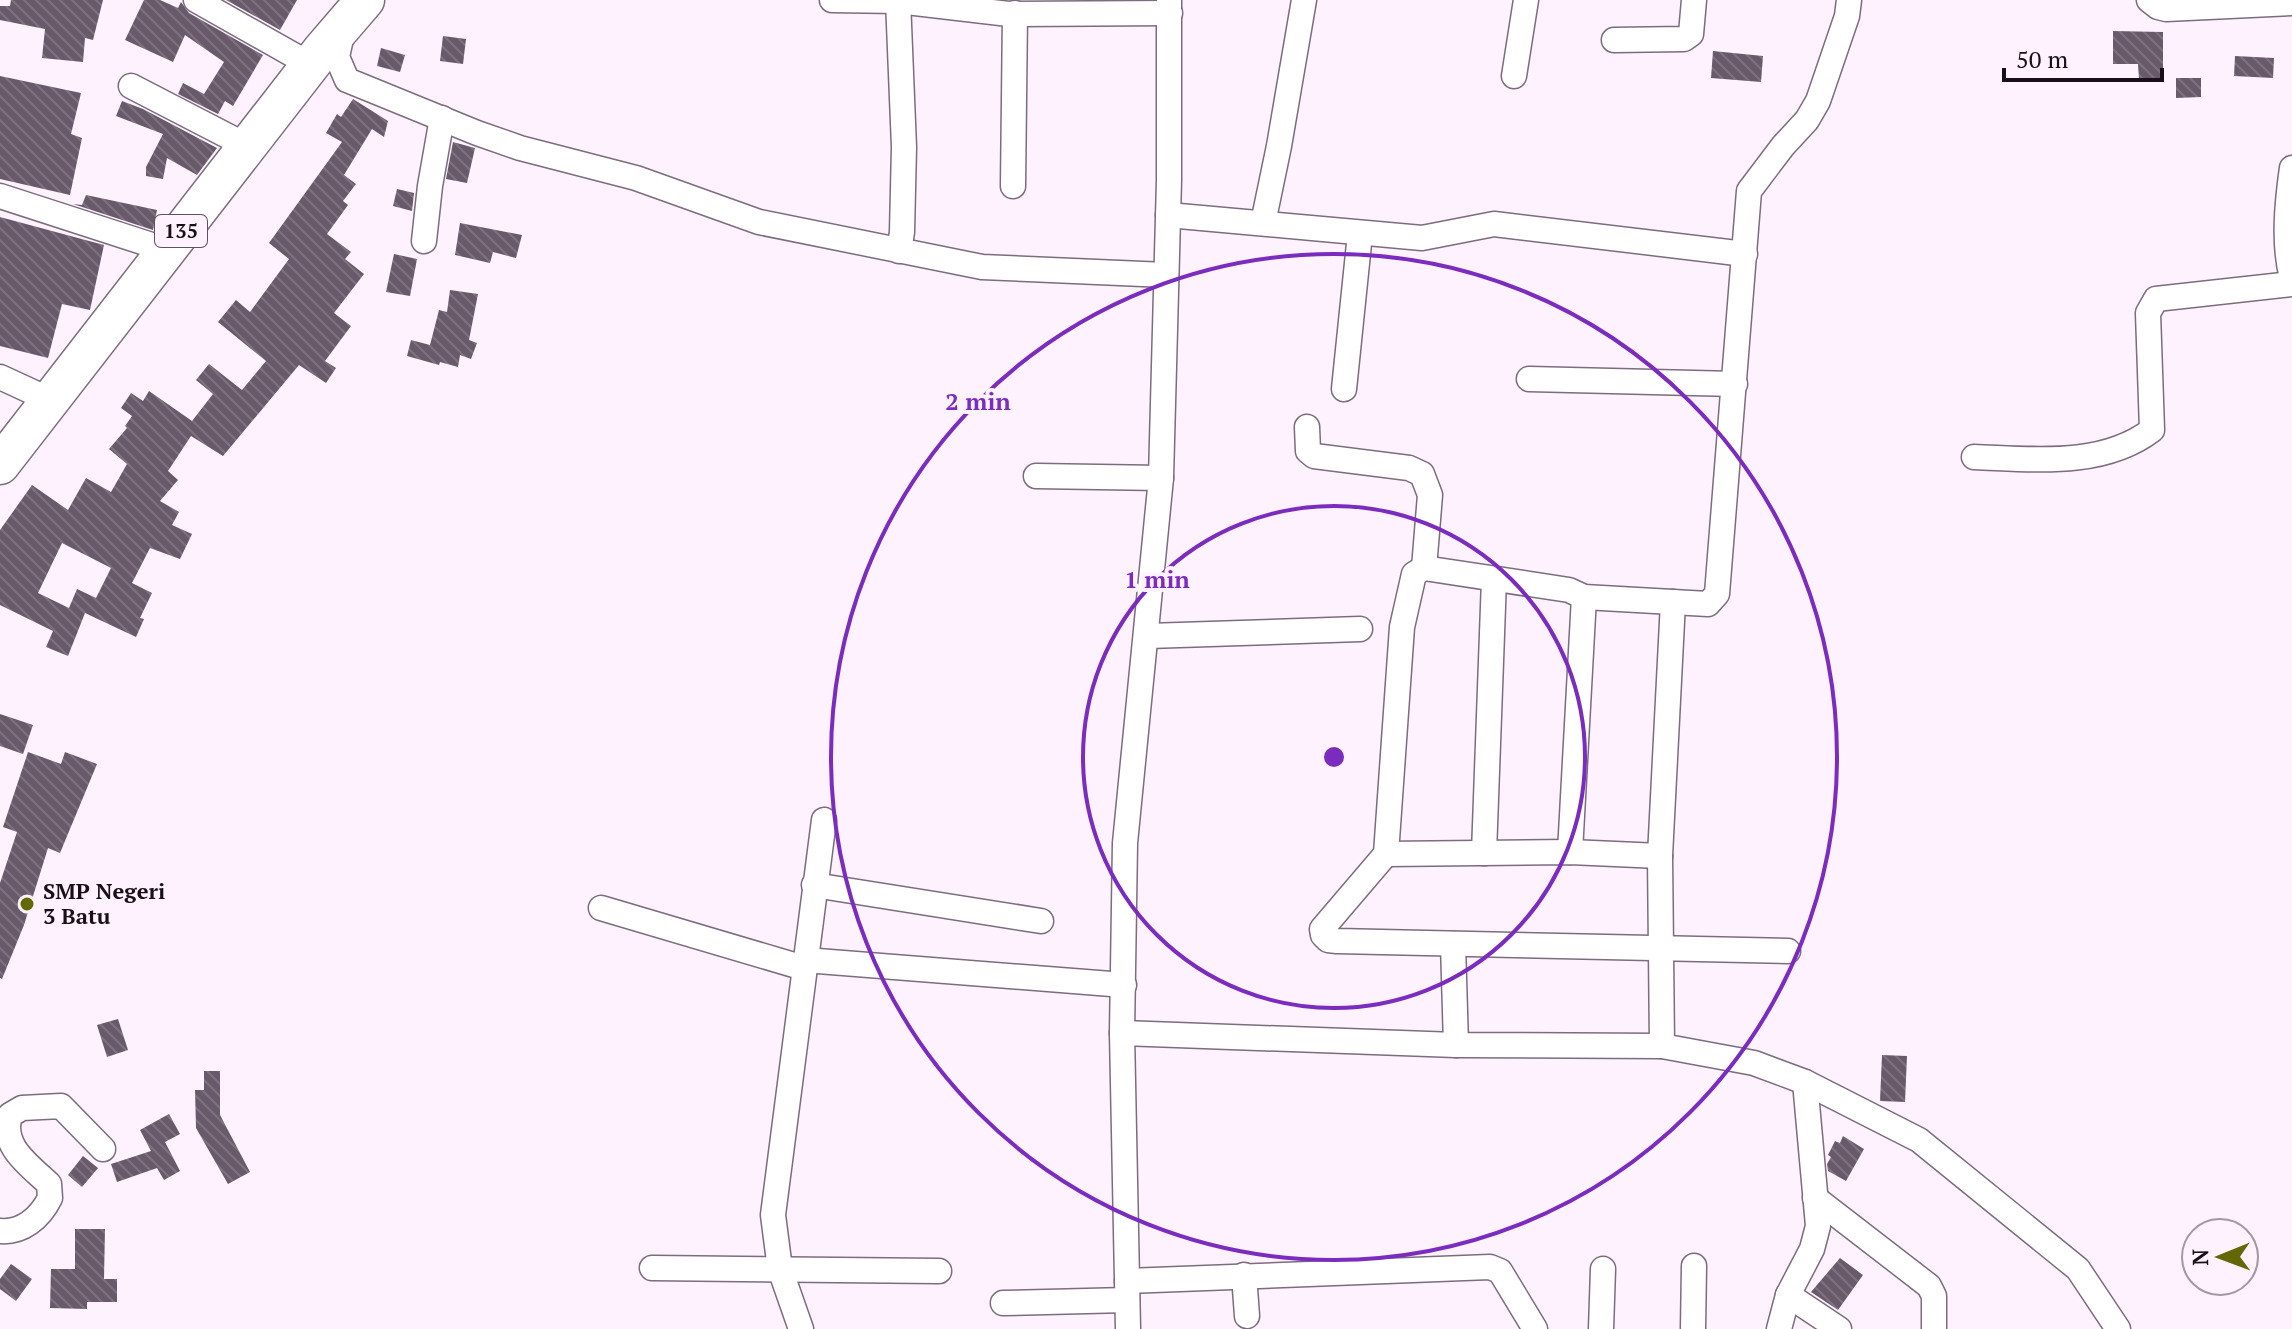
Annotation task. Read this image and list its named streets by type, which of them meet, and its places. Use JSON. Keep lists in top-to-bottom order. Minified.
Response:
{"streets":{"main road":["135"]},"places":["SMP Negeri 3 Batu"],"scale_bar":"50 m","north":"left","rings":["2 min","1 min"]}
